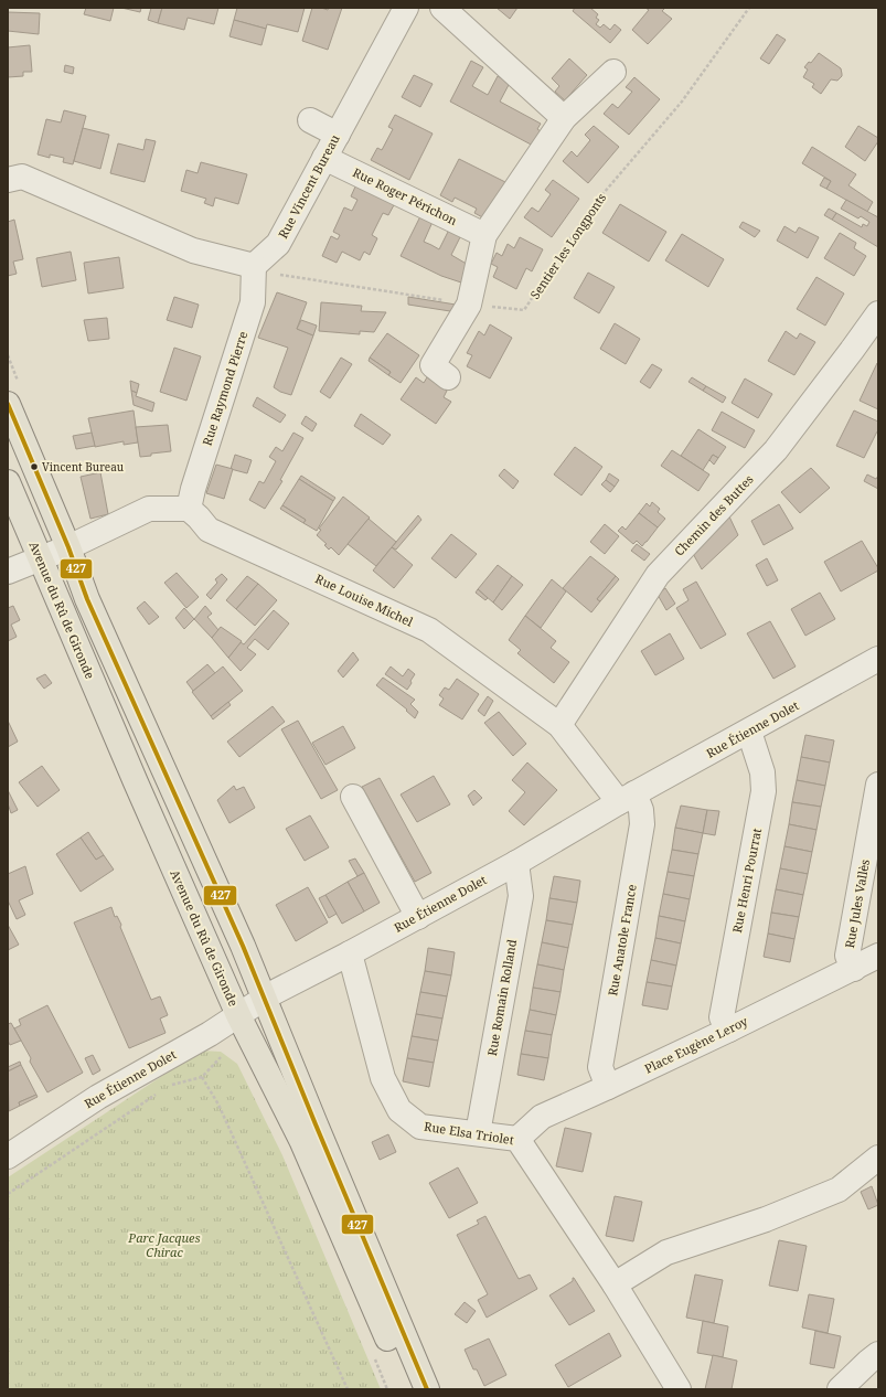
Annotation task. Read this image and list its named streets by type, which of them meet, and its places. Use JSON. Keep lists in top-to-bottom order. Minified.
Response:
{"streets":{"main road":["Avenue du Rû de Gironde"],"street":["Rue Vincent Bureau","Rue Roger Périchon","Rue Raymond Pierre","Chemin des Buttes","Rue Louise Michel","Rue Étienne Dolet","Rue Henri Pourrat","Rue Jules Vallès","Rue Anatole France","Rue Romain Rolland","Place Eugène Leroy","Rue Elsa Triolet"],"path":["Sentier les Longponts"]},"crossings":[["Rue Vincent Bureau","Rue Roger Périchon"],["Rue Vincent Bureau","Sentier les Longponts"],["Rue Vincent Bureau","Rue Raymond Pierre"],["Sentier les Longponts","Rue Raymond Pierre"],["Rue Raymond Pierre","Rue Louise Michel"],["Chemin des Buttes","Rue Louise Michel"],["Rue Louise Michel","Rue Étienne Dolet"],["Rue Louise Michel","Rue Anatole France"],["Avenue du Rû de Gironde","Rue Étienne Dolet"],["Rue Étienne Dolet","Rue Henri Pourrat"],["Rue Étienne Dolet","Rue Anatole France"],["Rue Étienne Dolet","Rue Romain Rolland"],["Rue Étienne Dolet","Rue Elsa Triolet"],["Rue Henri Pourrat","Place Eugène Leroy"],["Rue Jules Vallès","Place Eugène Leroy"],["Rue Anatole France","Place Eugène Leroy"],["Rue Romain Rolland","Rue Elsa Triolet"],["Place Eugène Leroy","Rue Elsa Triolet"]],"parks":["Parc Jacques Chirac"],"places":["Vincent Bureau"],"lines":["transit line 427"]}
